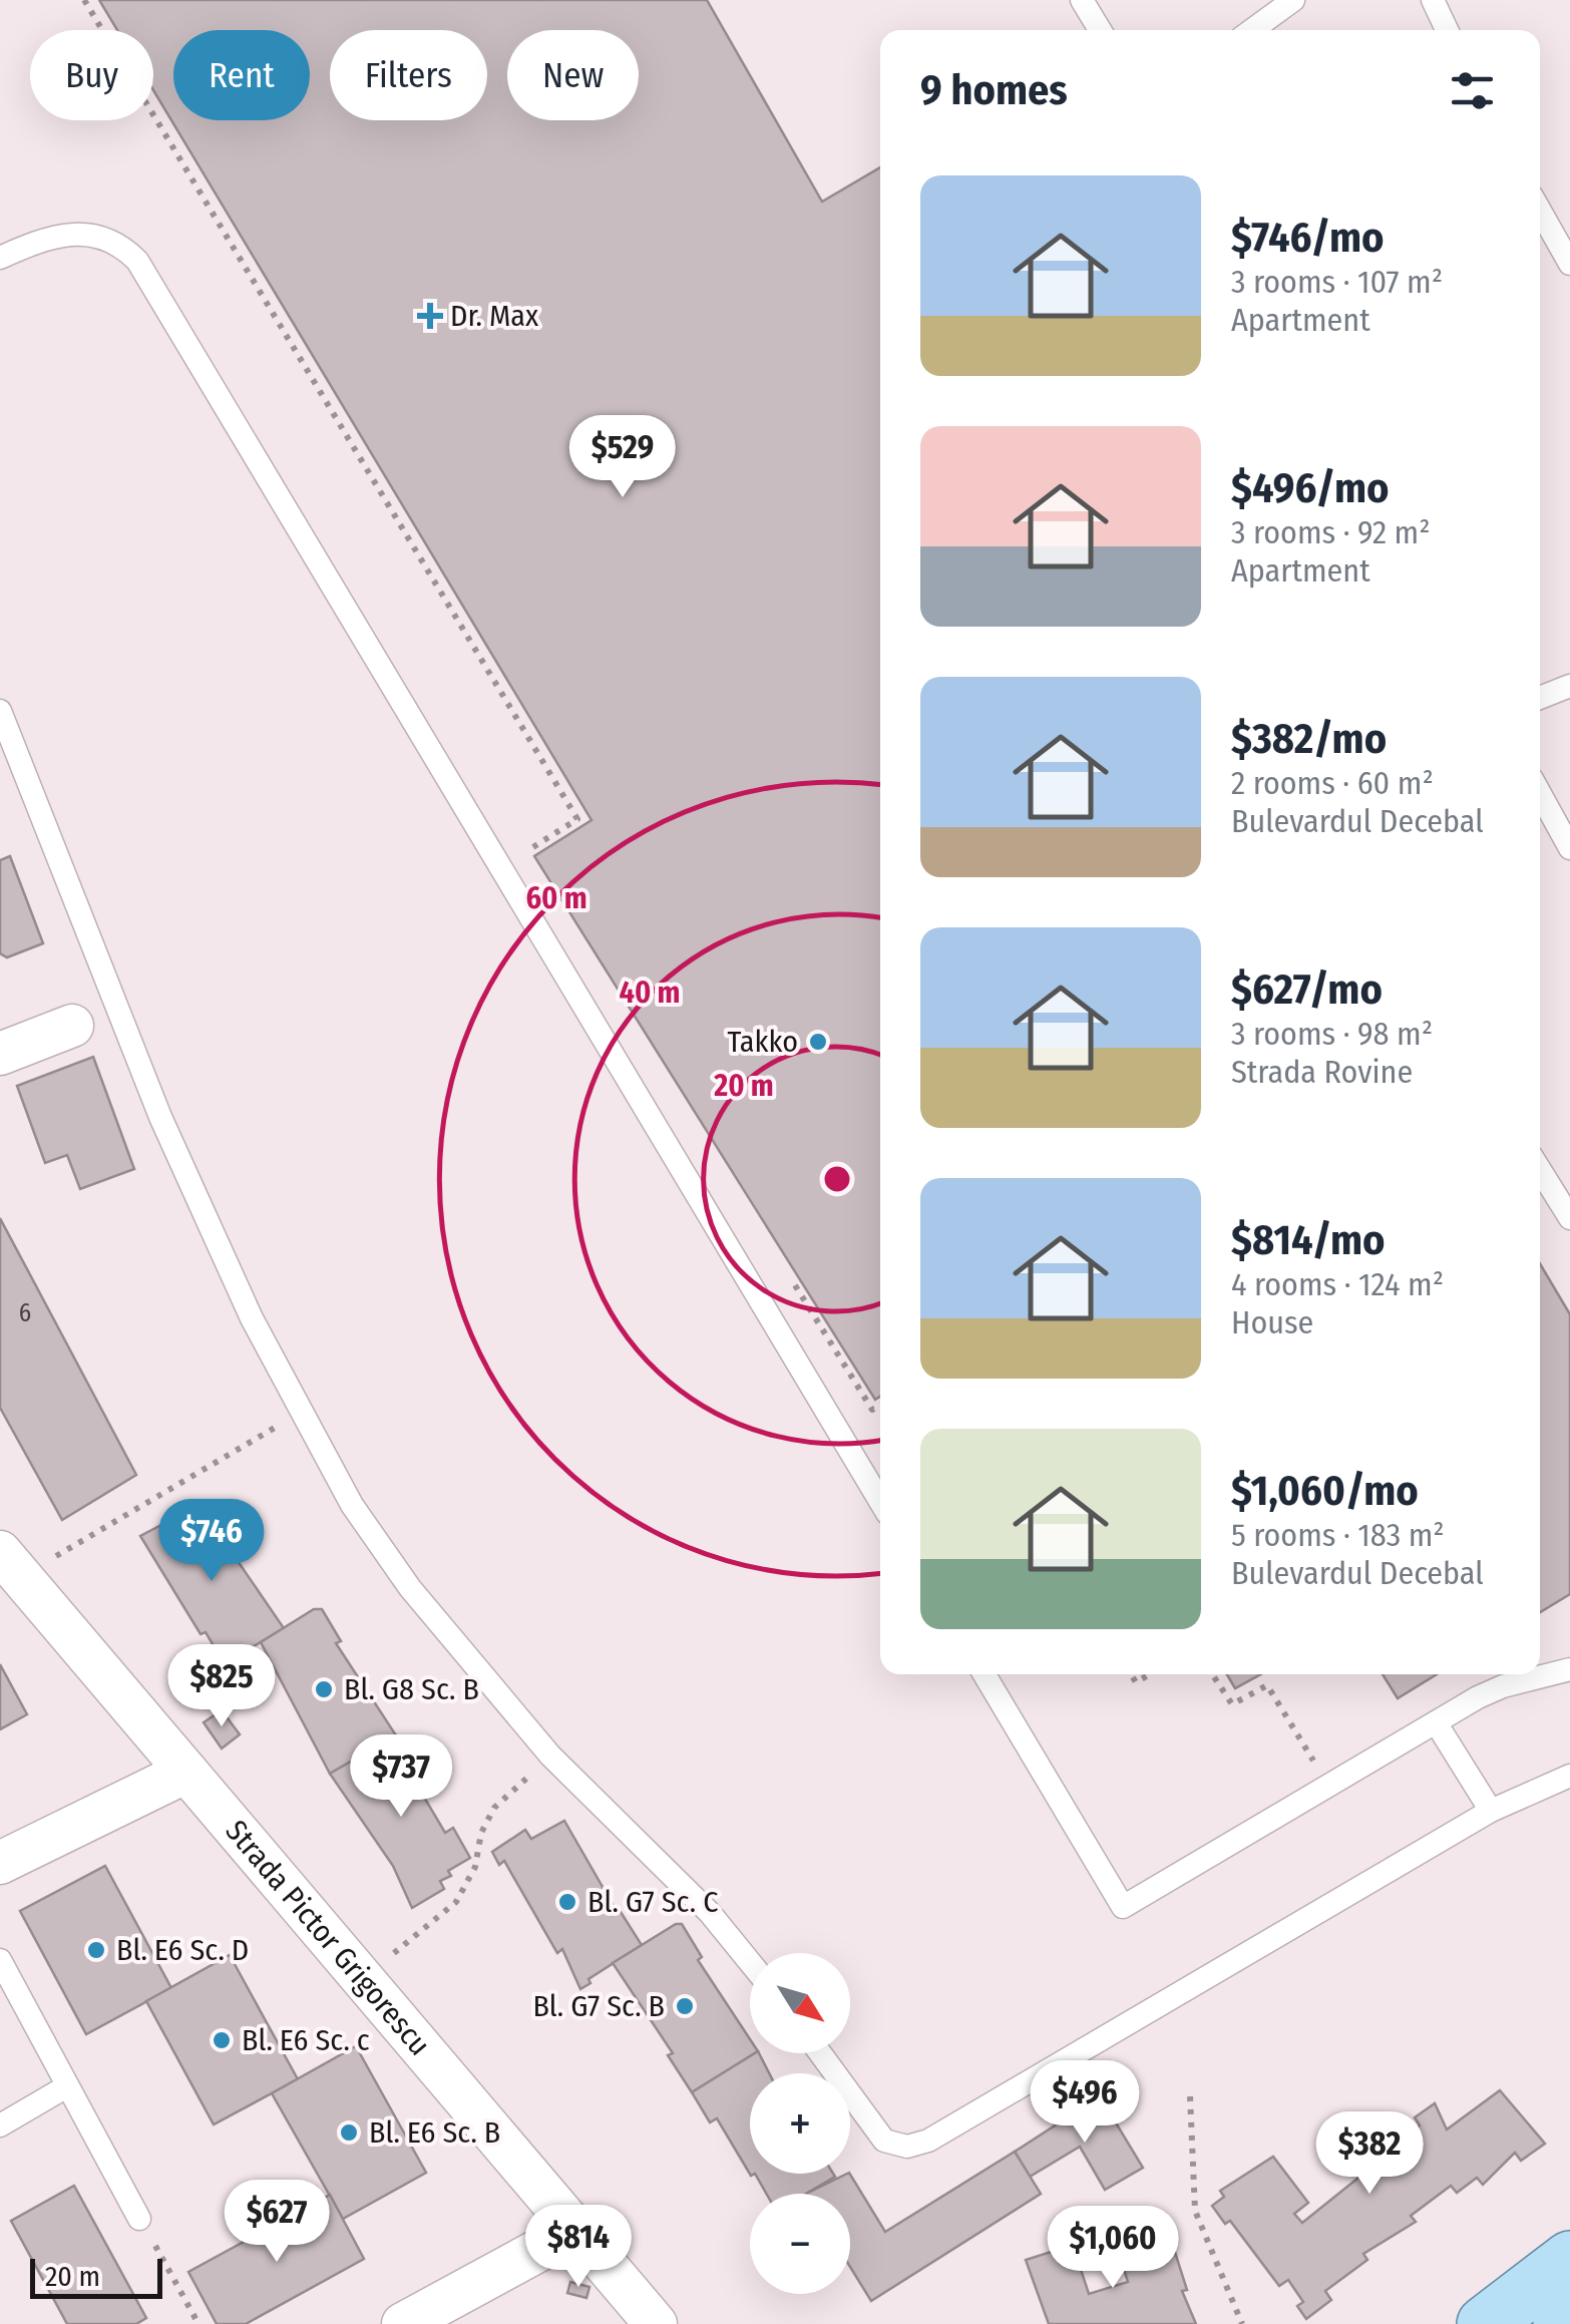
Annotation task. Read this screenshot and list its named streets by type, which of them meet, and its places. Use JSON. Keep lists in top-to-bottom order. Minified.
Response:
{"streets":{"street":["Strada Pictor Grigorescu"]},"places":{"health":["Dr. Max"],"other":["Takko","Bl. G8 Sc. B","Bl. G7 Sc. C","Bl. E6 Sc. D","Bl. G7 Sc. B","Bl. E6 Sc. c","Bl. E6 Sc. B"]},"house_numbers":["6"],"scale_bar":"20 m","north":"bottom right","page":{"chip":["Buy","Rent","Filters","New"],"heading":"9 homes","list":[{"name":"$746/mo","note":"3 rooms · 107 m² · Apartment"},{"name":"$496/mo","note":"3 rooms · 92 m² · Apartment"},{"name":"$382/mo","note":"2 rooms · 60 m² · Bulevardul Decebal"},{"name":"$627/mo","note":"3 rooms · 98 m² · Strada Rovine"},{"name":"$814/mo","note":"4 rooms · 124 m² · House"},{"name":"$1,060/mo","note":"5 rooms · 183 m² · Bulevardul Decebal"}],"price":["$529","$746","$825","$737","$496","$382","$627","$814","$1,060"],"map_buttons":["+","−"],"scale":"20 m"},"rings":["60 m","40 m","20 m"]}
